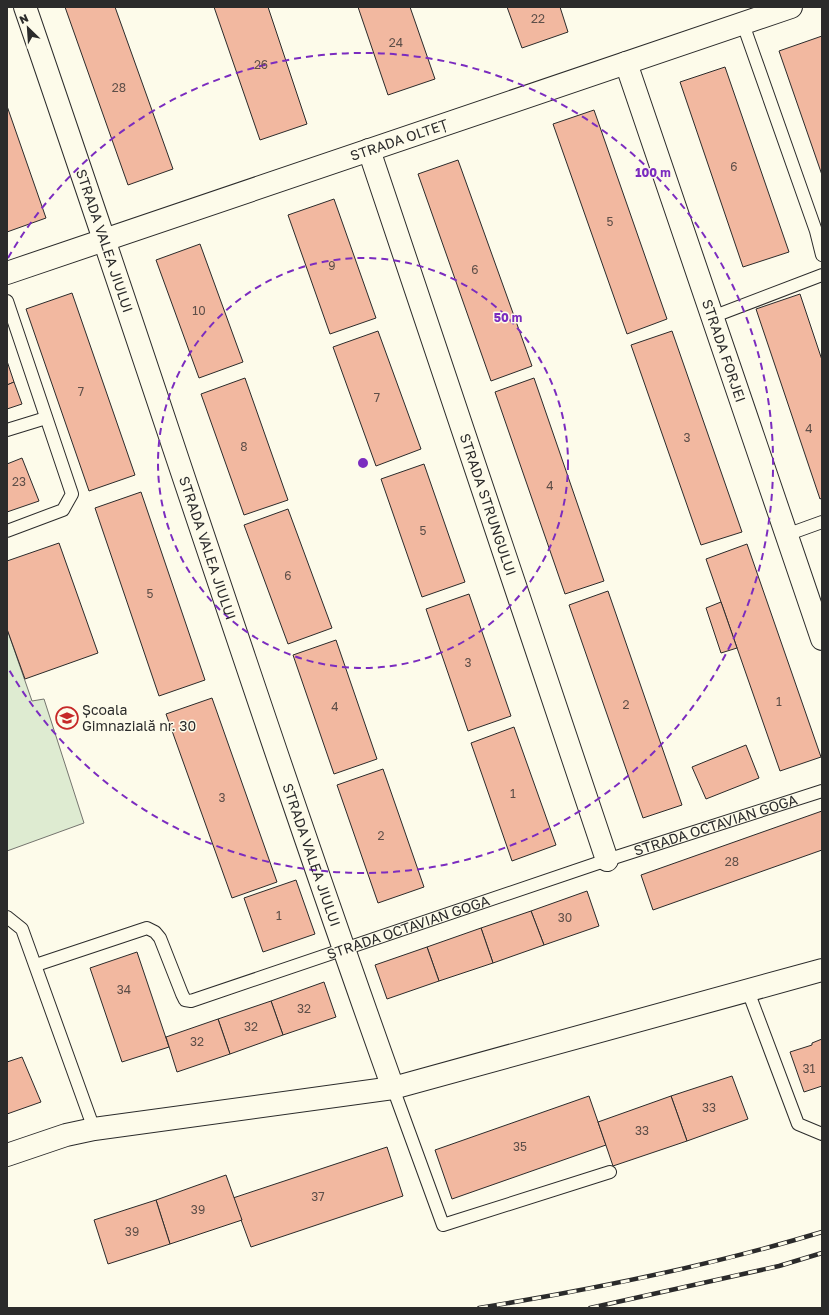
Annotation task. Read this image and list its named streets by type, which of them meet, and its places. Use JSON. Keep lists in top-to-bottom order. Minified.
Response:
{"streets":{"street":["STRADA OLTEȚ","STRADA VALEA JIULUI","STRADA FORJEI","STRADA STRUNGULUI"],"lane":["STRADA OCTAVIAN GOGA"]},"crossings":[["STRADA OLTEȚ","STRADA VALEA JIULUI"],["STRADA OLTEȚ","STRADA FORJEI"],["STRADA OLTEȚ","STRADA STRUNGULUI"],["STRADA VALEA JIULUI","STRADA OCTAVIAN GOGA"],["STRADA STRUNGULUI","STRADA OCTAVIAN GOGA"]],"places":{"school or university":["Școala Gimnazială nr. 30"]},"house_numbers":["22","24","26","28","6","5","9","6","10","7","7","4","3","8","23","4","5","6","5","3","1","2","4","1","3","2","28","1","30","34","32","32","32","31","33","33","35","37","39","39"],"north":"top left","rings":["100 m","50 m"]}
